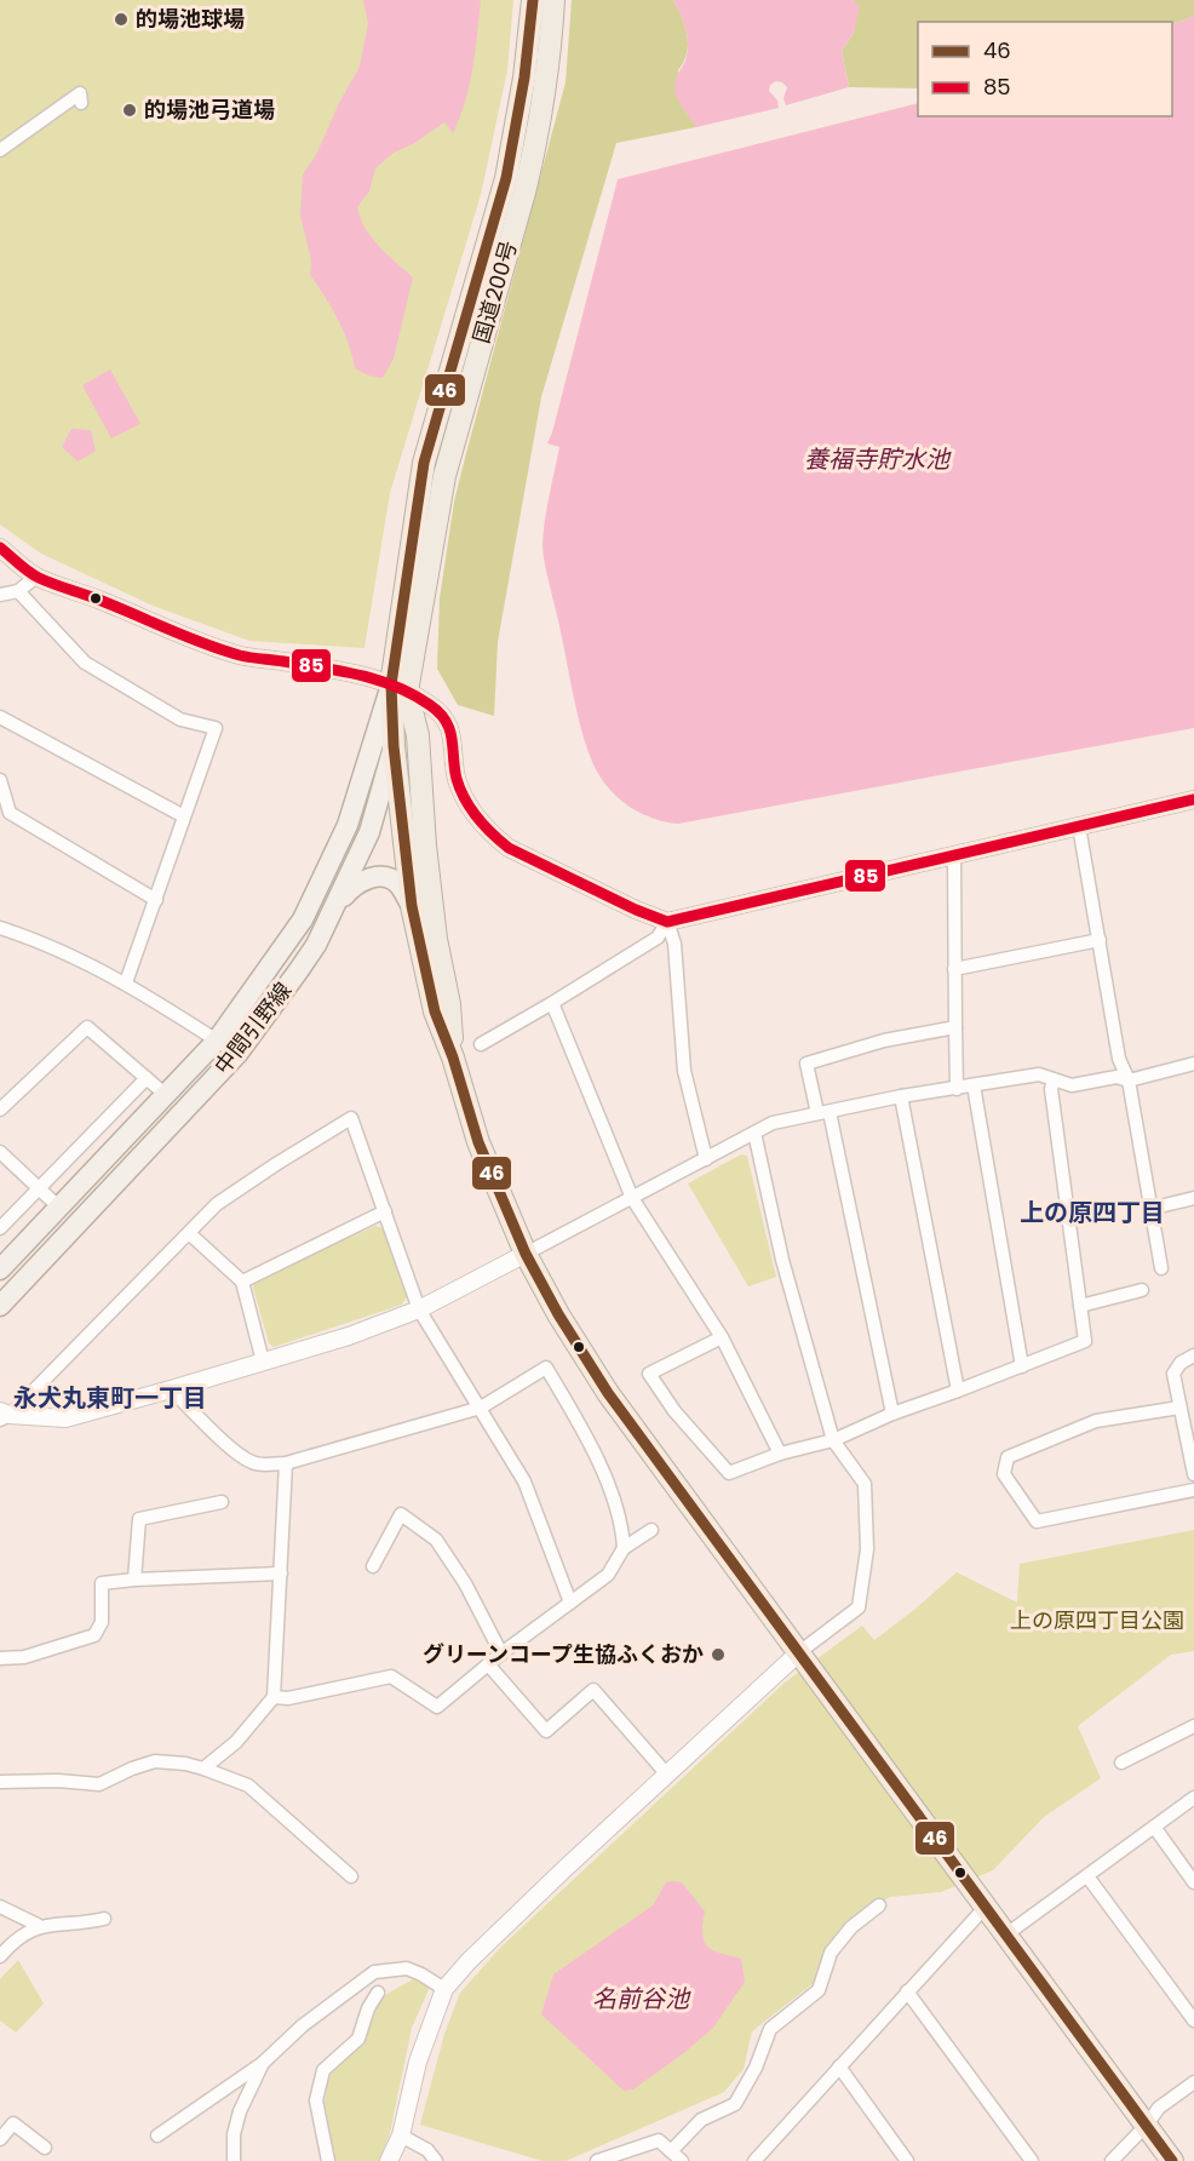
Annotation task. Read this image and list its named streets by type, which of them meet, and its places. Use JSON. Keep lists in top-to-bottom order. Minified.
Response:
{"streets":{"highway":["国道200号"],"main road":["中間引野線"]},"crossings":[["国道200号","中間引野線"]],"districts":["上の原四丁目","永犬丸東町一丁目"],"water":["養福寺貯水池","名前谷池"],"parks":["上の原四丁目公園"],"places":["的場池球場","的場池弓道場","グリーンコープ生協ふくおか"],"lines":["transit line 46","transit line 85"],"legend":["46","85"]}
